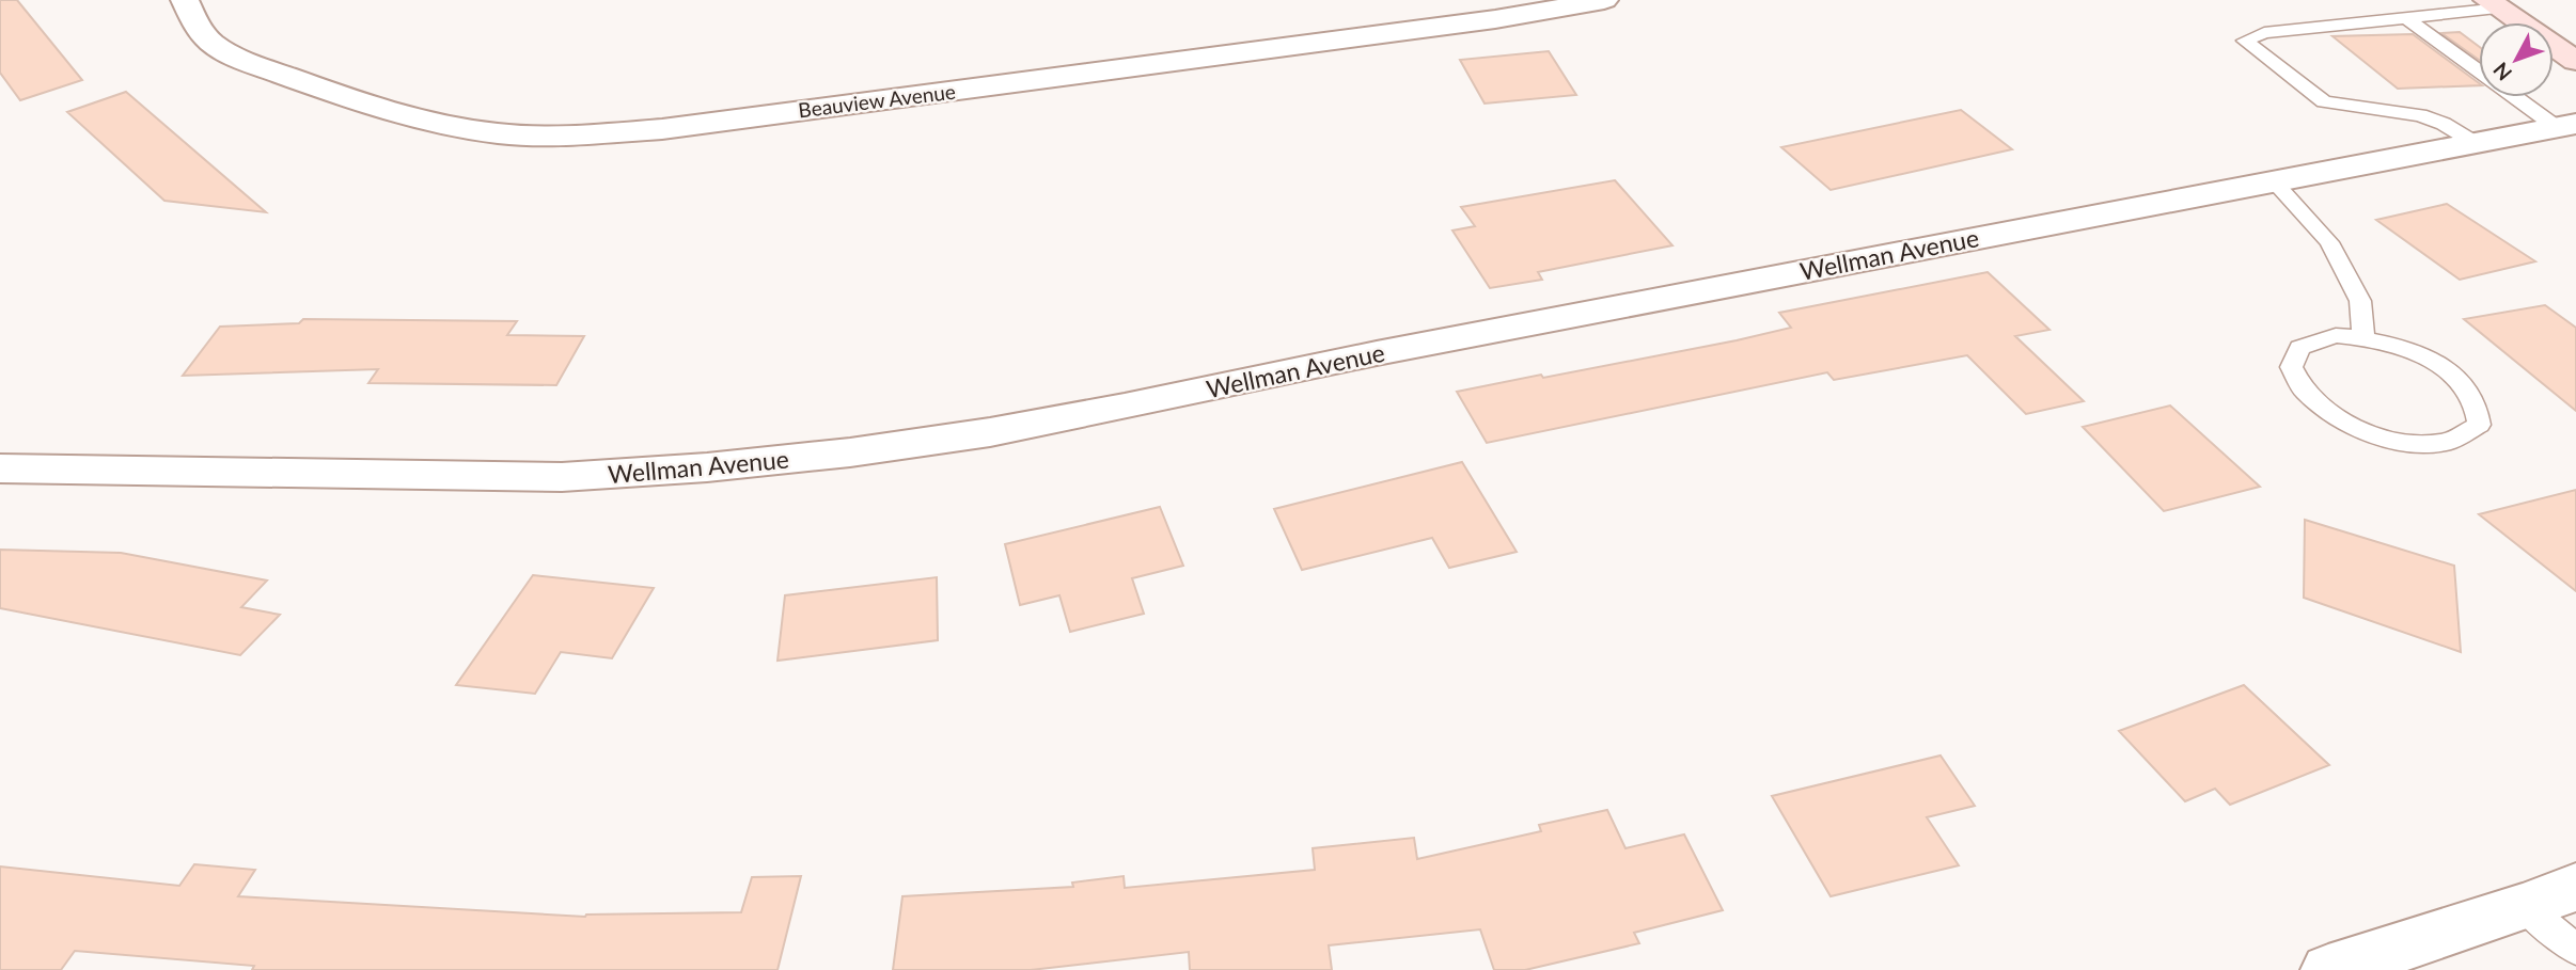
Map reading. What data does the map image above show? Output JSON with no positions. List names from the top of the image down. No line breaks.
{"streets":{"street":["Beauview Avenue","Wellman Avenue"]},"north":"bottom left"}
